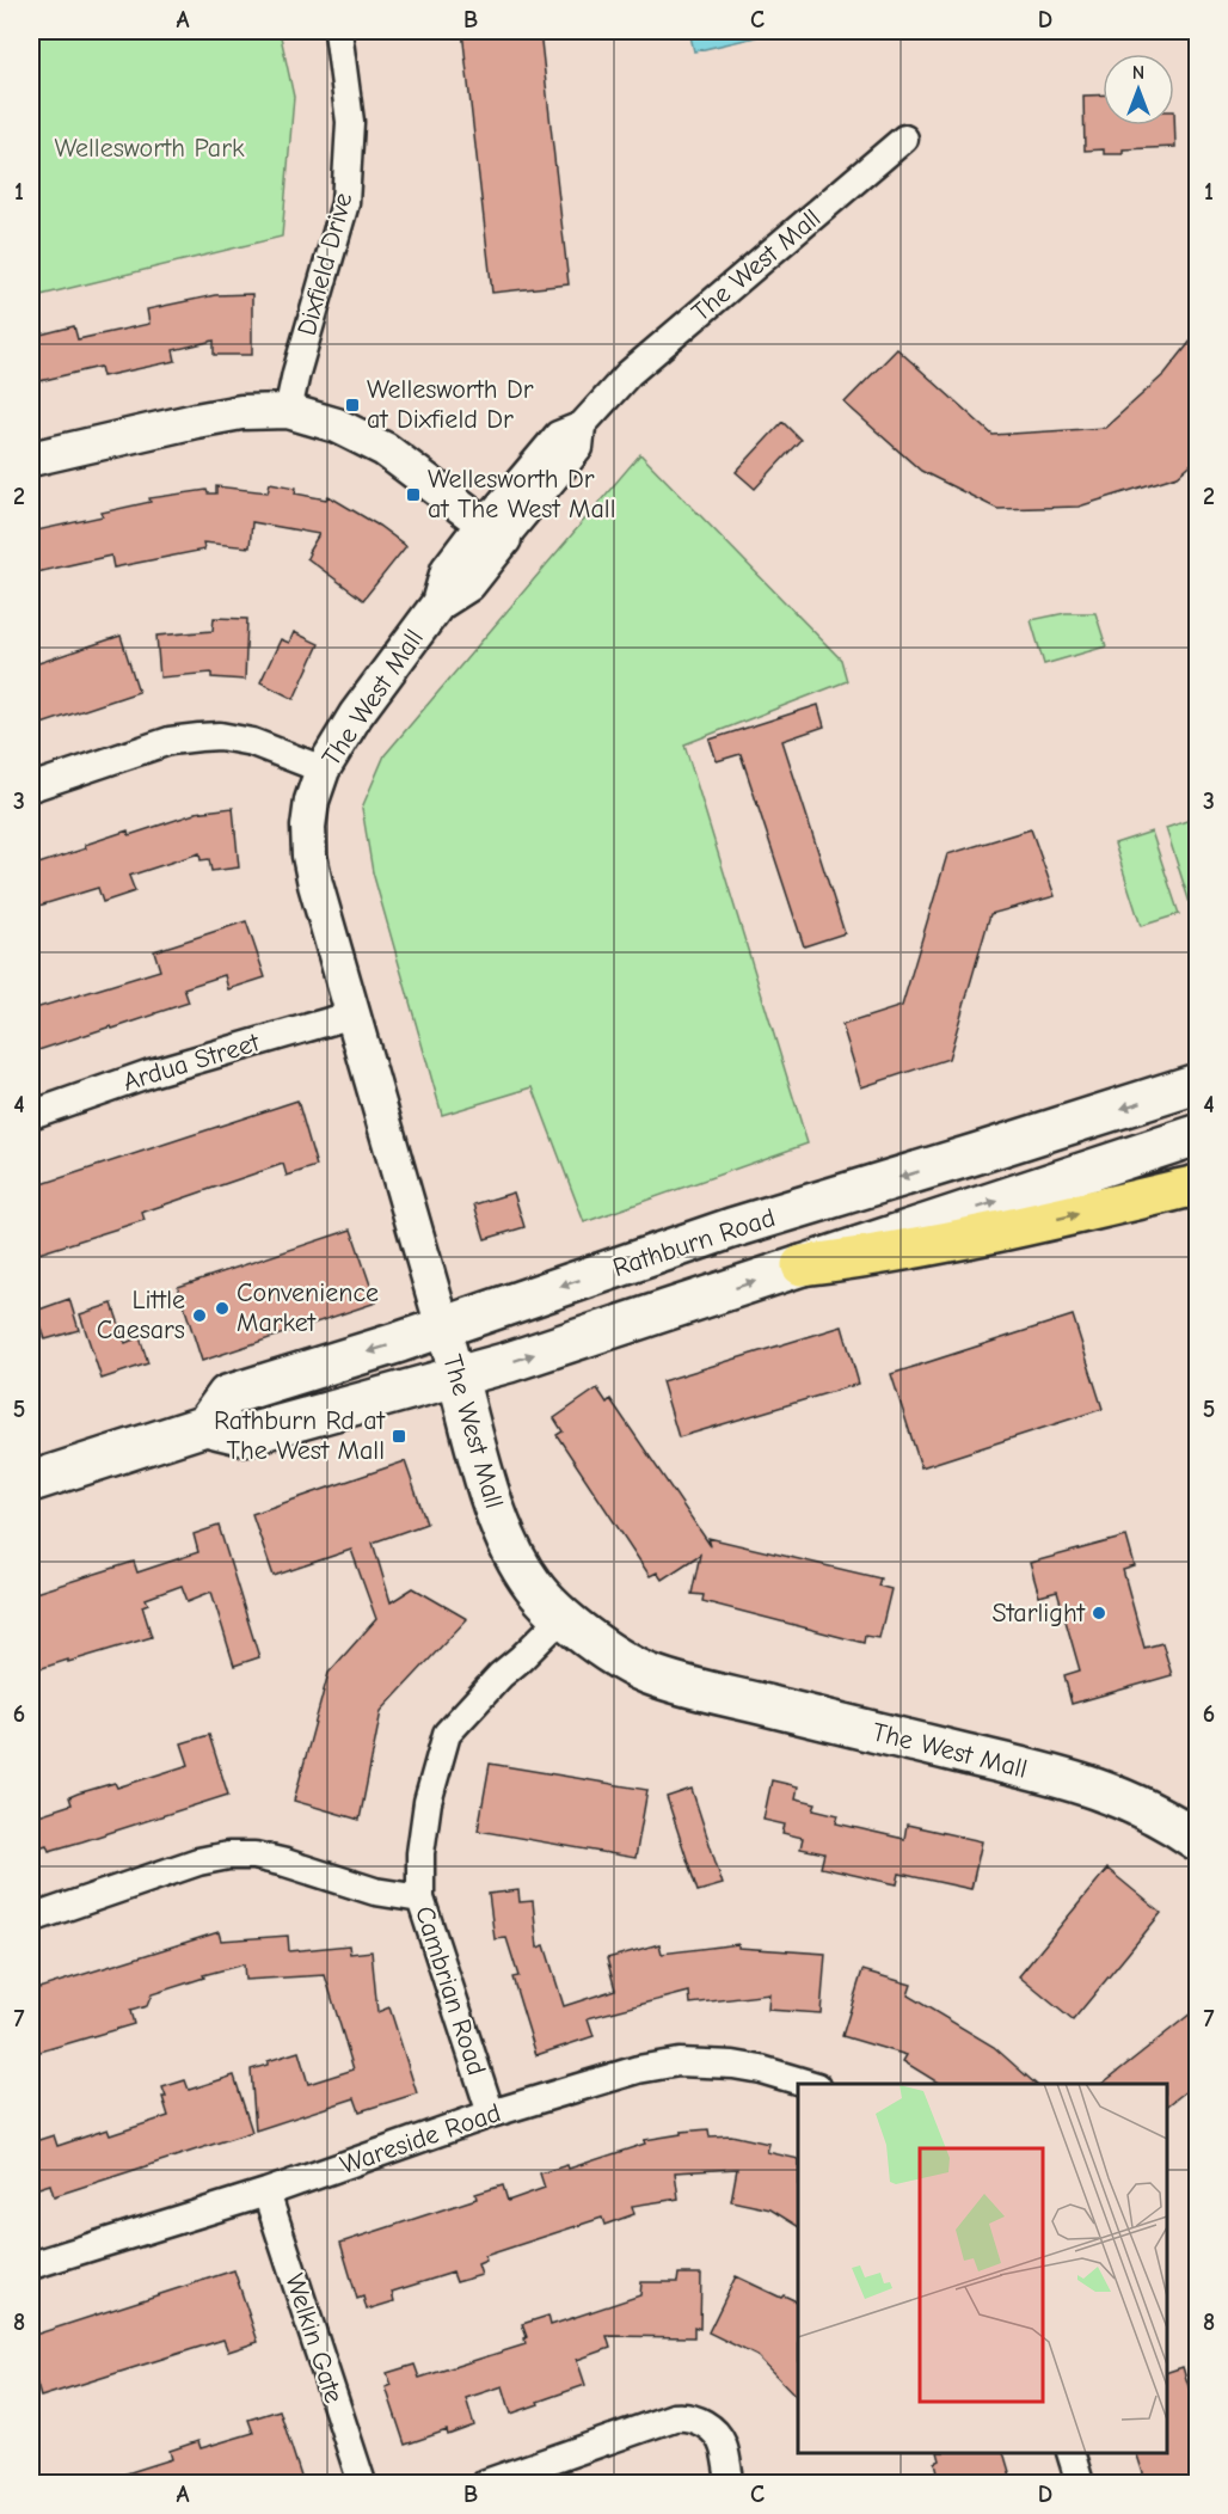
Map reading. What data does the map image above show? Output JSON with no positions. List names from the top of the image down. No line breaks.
{"streets":{"main road":["The West Mall","Rathburn Road"],"street":["Dixfield Drive","Ardua Street","Cambrian Road","Wareside Road","Welkin Gate"]},"crossings":[["The West Mall","Ardua Street"],["The West Mall","Rathburn Road"],["The West Mall","Cambrian Road"],["Cambrian Road","Wareside Road"],["Wareside Road","Welkin Gate"]],"parks":["Wellesworth Park"],"places":{"transit":["Wellesworth Dr at Dixfield Dr","Wellesworth Dr at The West Mall","Rathburn Rd at The West Mall"],"other":["Convenience Market","Little Caesars","Starlight"]},"north":"top","grid":{"columns":["A","B","C","D"],"rows":["1","2","3","4","5","6","7","8"]}}
